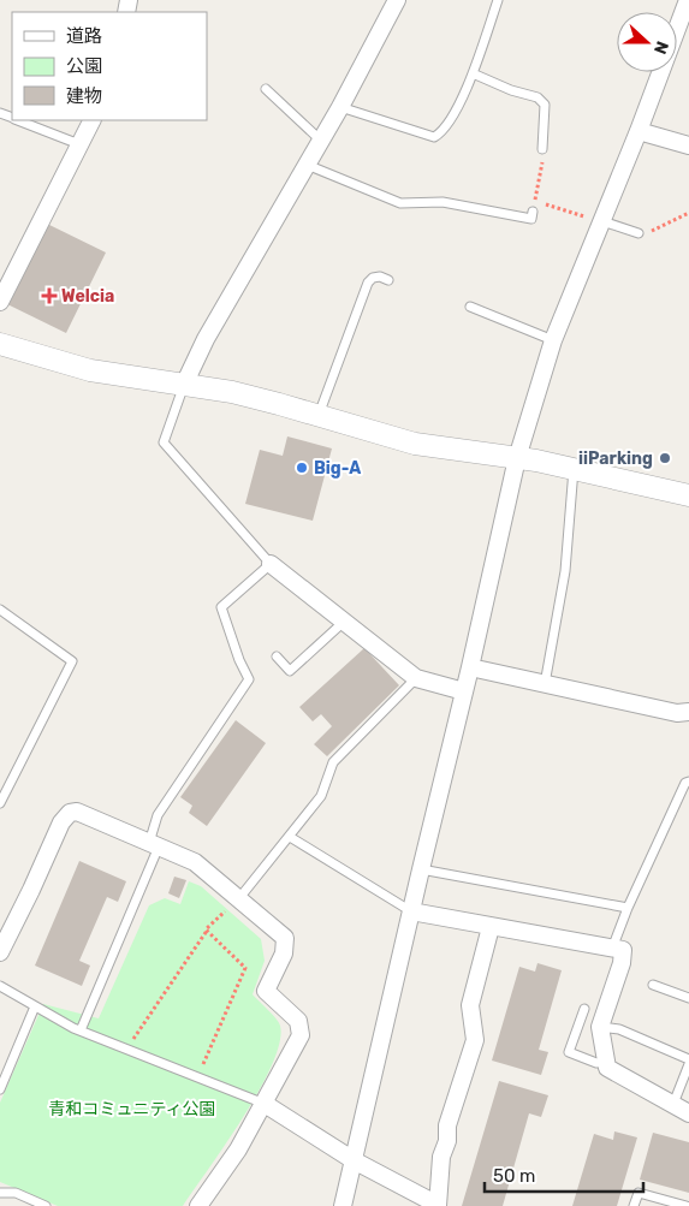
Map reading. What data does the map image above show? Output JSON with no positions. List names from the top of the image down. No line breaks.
{"parks":["青和コミュニティ公園"],"places":{"health":["Welcia"],"other":["iiParking","Big-A"]},"legend":["道路","公園","建物"],"scale_bar":"50 m","north":"right"}
